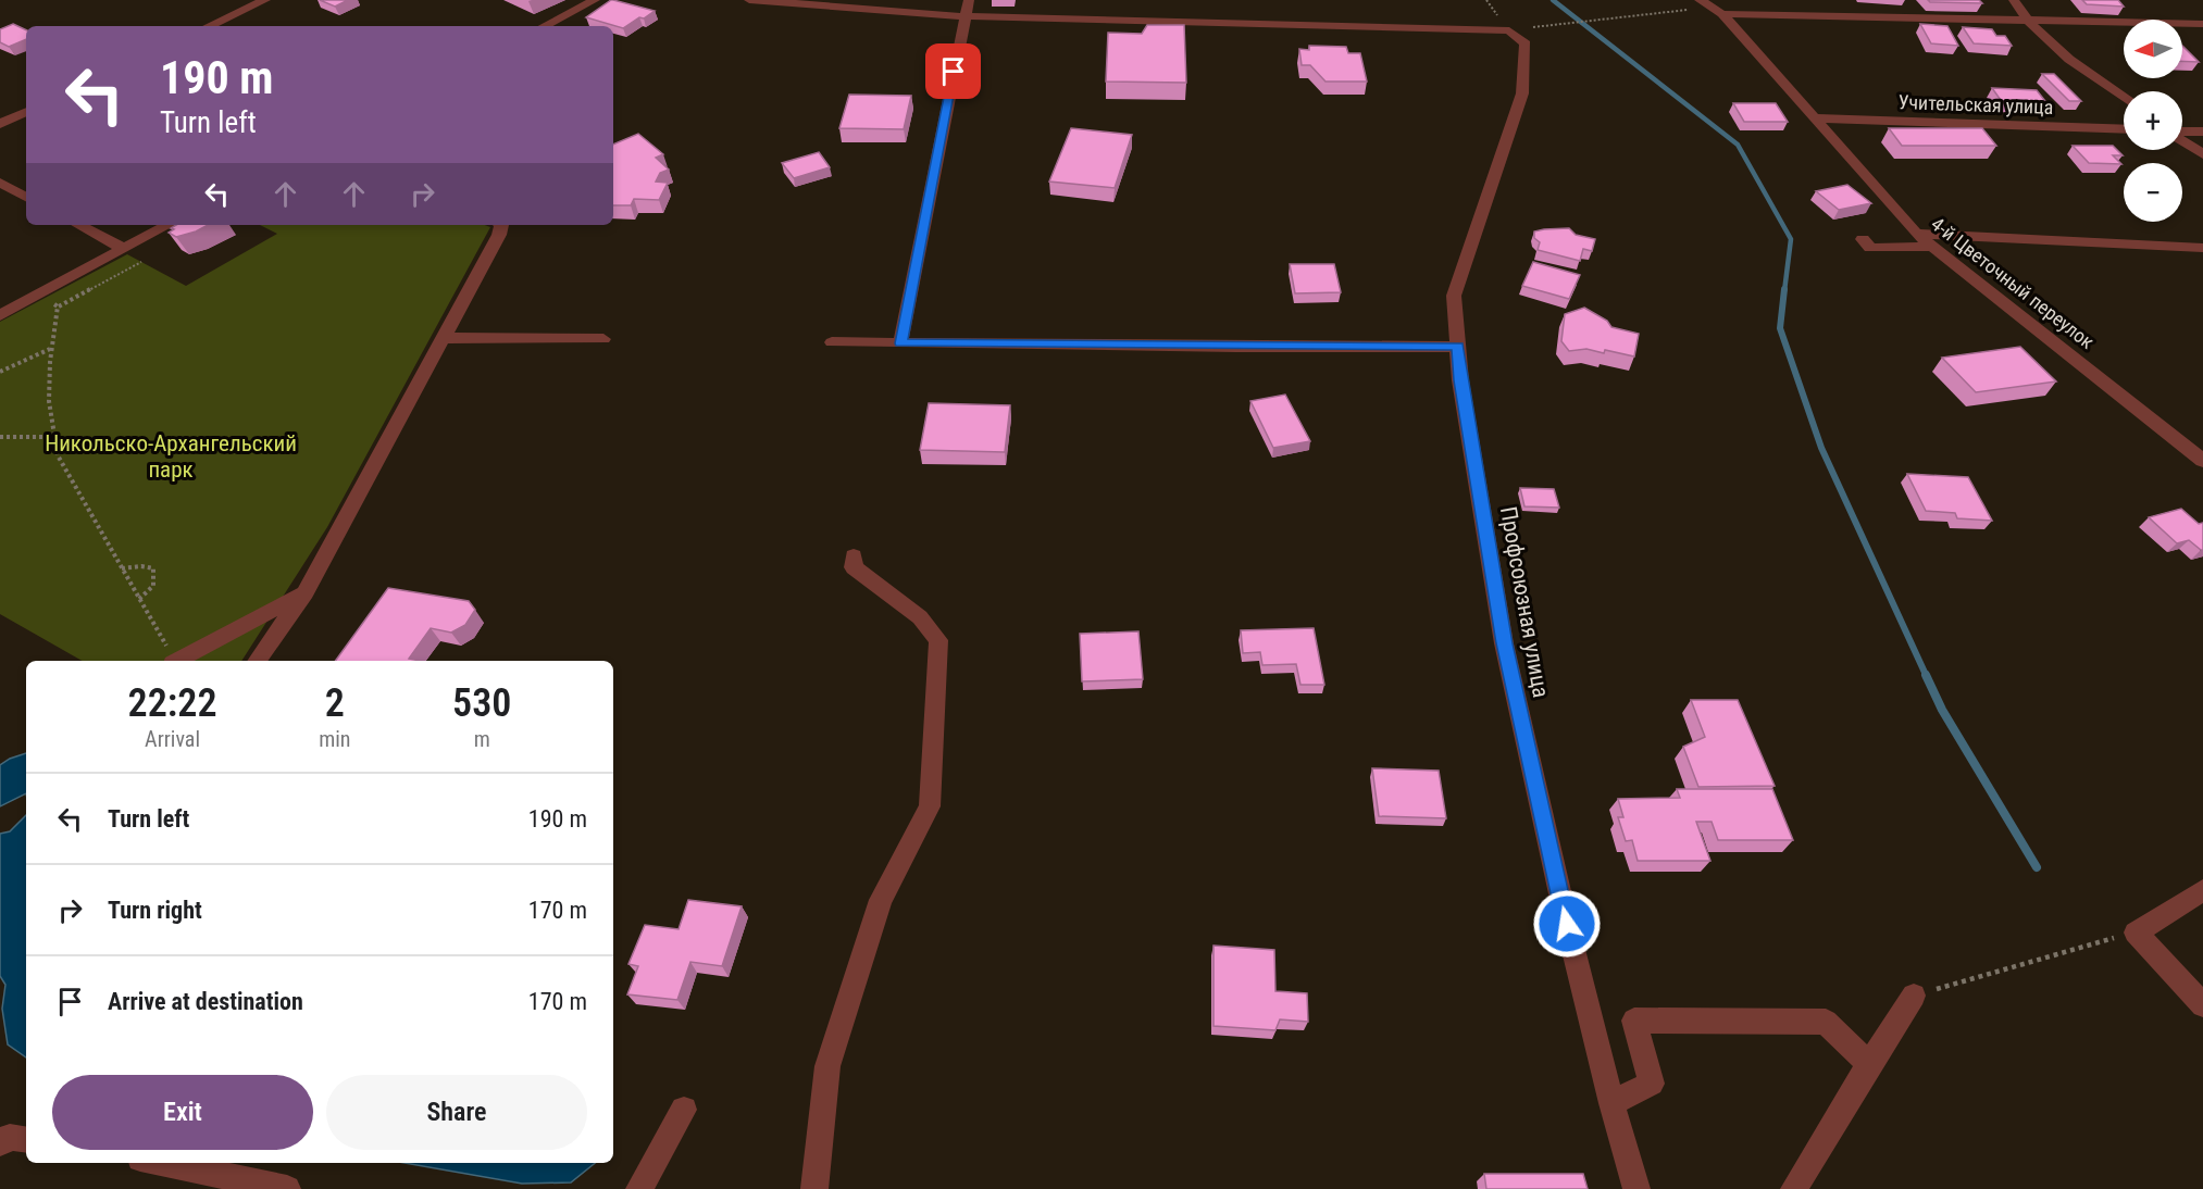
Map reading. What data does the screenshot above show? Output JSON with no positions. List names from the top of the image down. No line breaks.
{"streets":{"street":["Учительская улица","4-й Цветочный переулок","Профсоюзная улица"]},"crossings":[["Учительская улица","4-й Цветочный переулок"]],"parks":["Никольско-Архангельский парк"],"north":"left","page":{"map_buttons":["+","−"],"turn":["190 m","Turn left"],"eta":["22:22","Arrival","2","min","530","m"],"list":[{"name":"Turn left","value":"190 m"},{"name":"Turn right","value":"170 m"},{"name":"Arrive at destination","value":"170 m"}],"buttons":["Exit","Share"]}}
